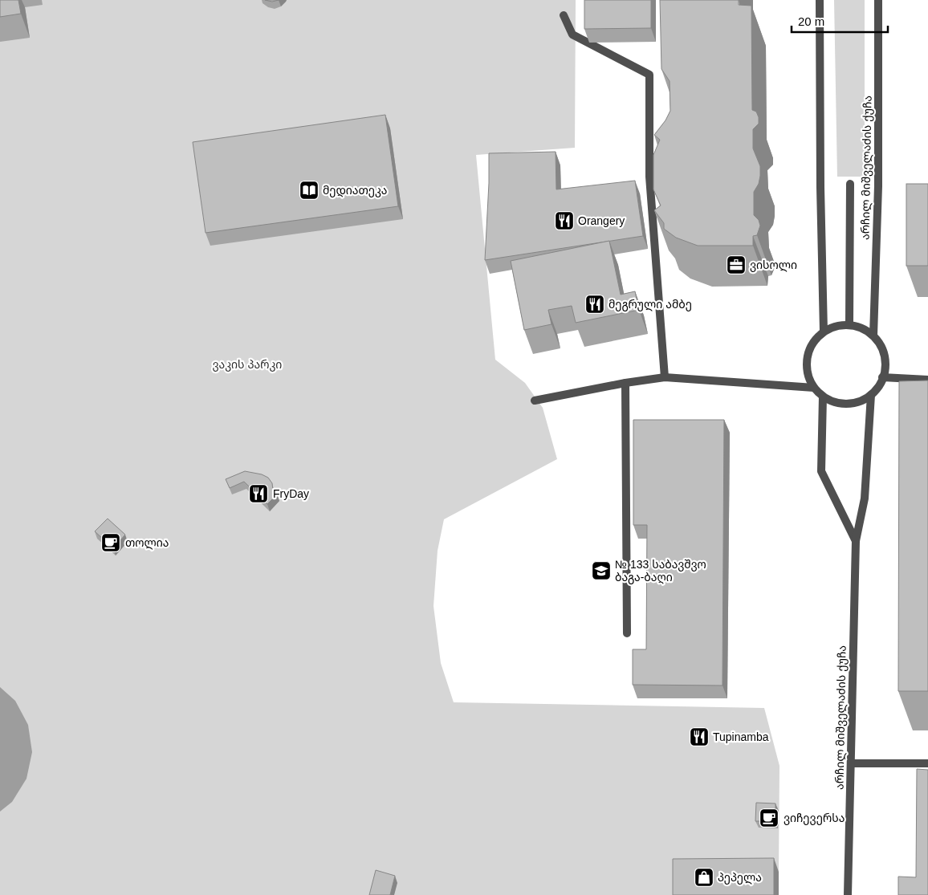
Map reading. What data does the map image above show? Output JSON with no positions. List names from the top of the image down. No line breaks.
{"streets":{"street":["არჩილ მიშველაძის ქუჩა"]},"parks":["ვაკის პარკი"],"places":{"library":["მედიათეკა"],"restaurant":["Orangery","მეგრული ამბე","FryDay","Tupinamba"],"office":["ვისოლი"],"cafe":["თოლია","ვიჩევერსა"],"school or university":["№ 133 საბავშვო ბაგა-ბაღი"],"shop":["პეპელა"]},"scale_bar":"20 m"}
